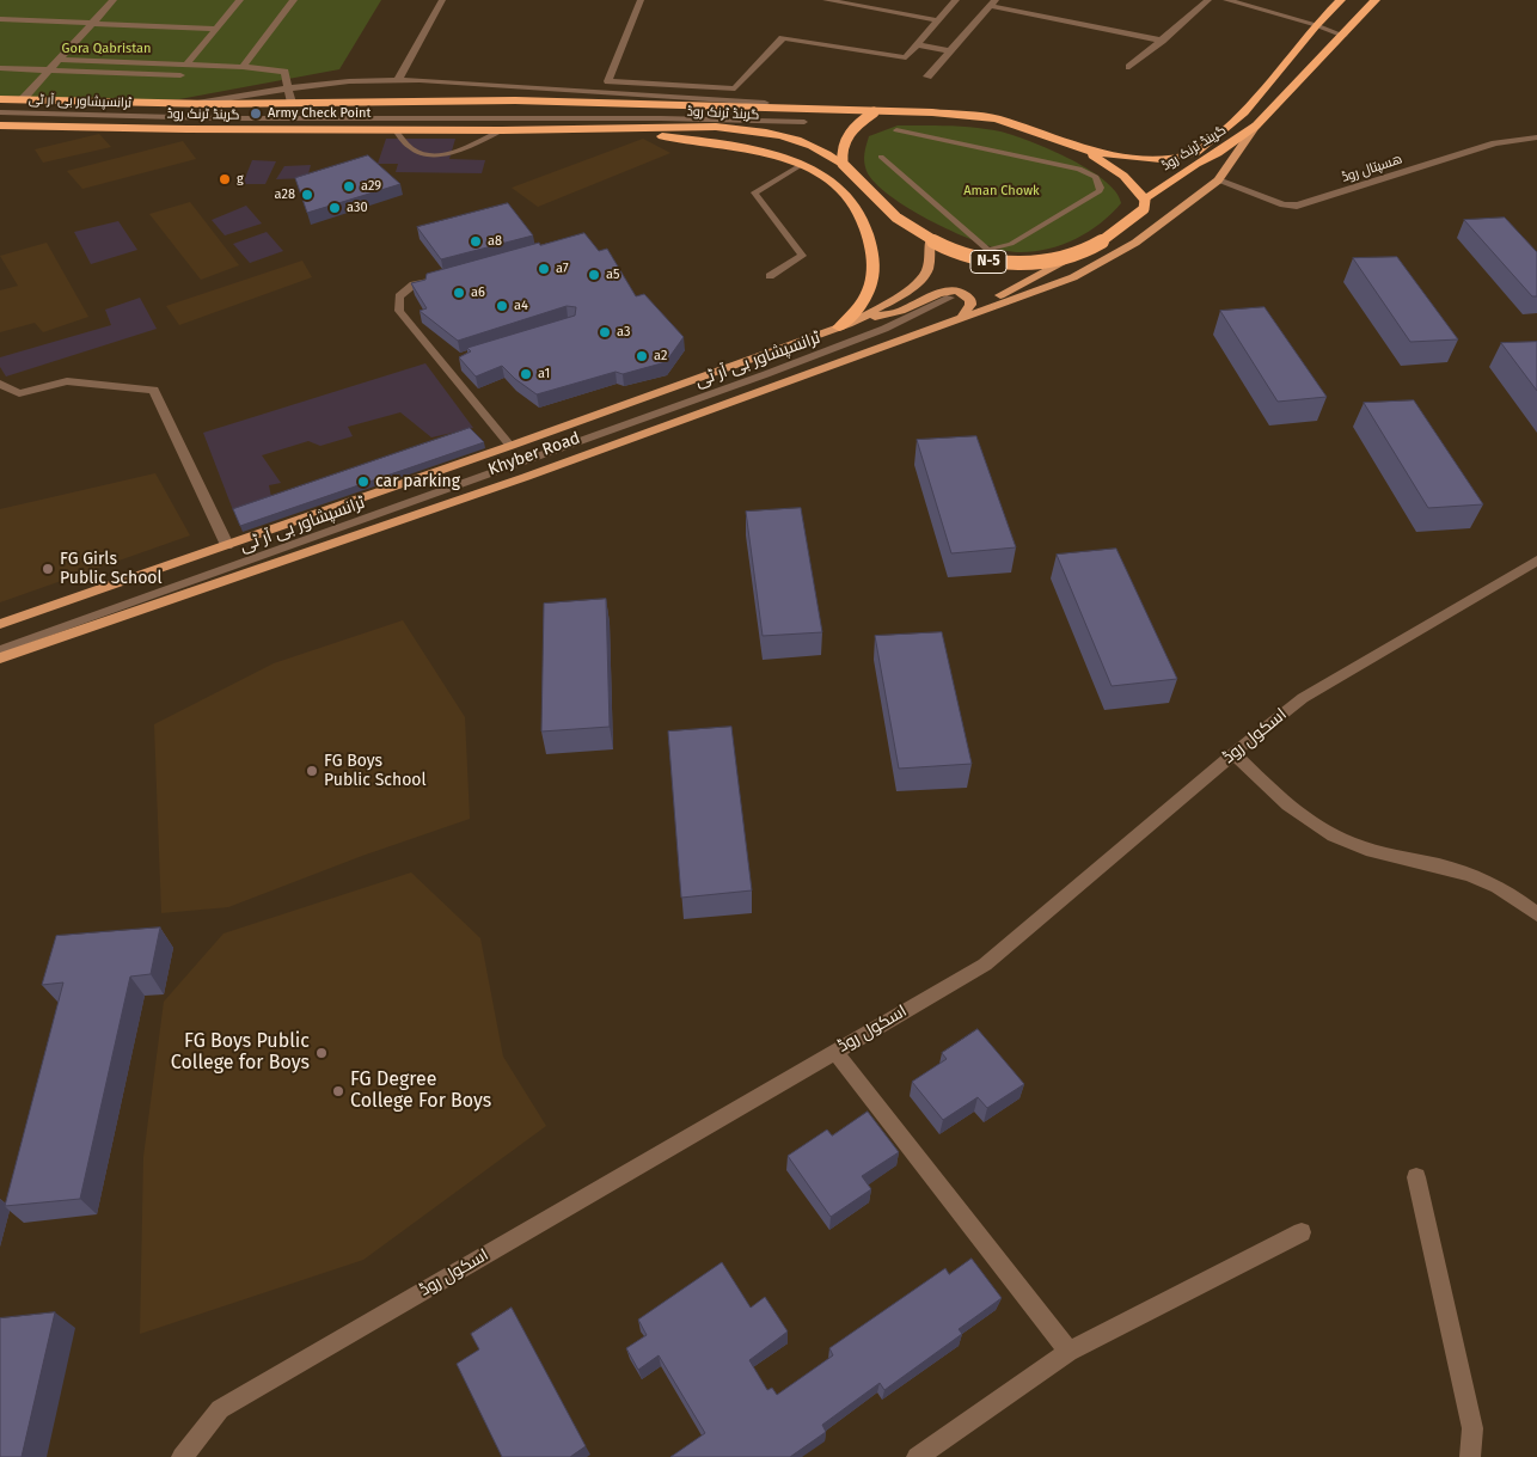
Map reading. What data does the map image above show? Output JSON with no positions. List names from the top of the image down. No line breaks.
{"streets":{"highway":["گرینڈ ٹرنک روڈ","N-5"],"main road":["Khyber Road"],"street":["ھسپتال روڈ","اسکول روڈ"],"lane":["ٹرانسپشاور بی آر ٹی"]},"parks":["Gora Qabristan","Aman Chowk"],"places":["Army Check Point","g","a29","a28","a30","a8","a7","a5","a6","a4","a3","a2","a1","car parking","FG Girls Public School","FG Boys Public School","FG Boys Public College for Boys","FG Degree College For Boys"]}
